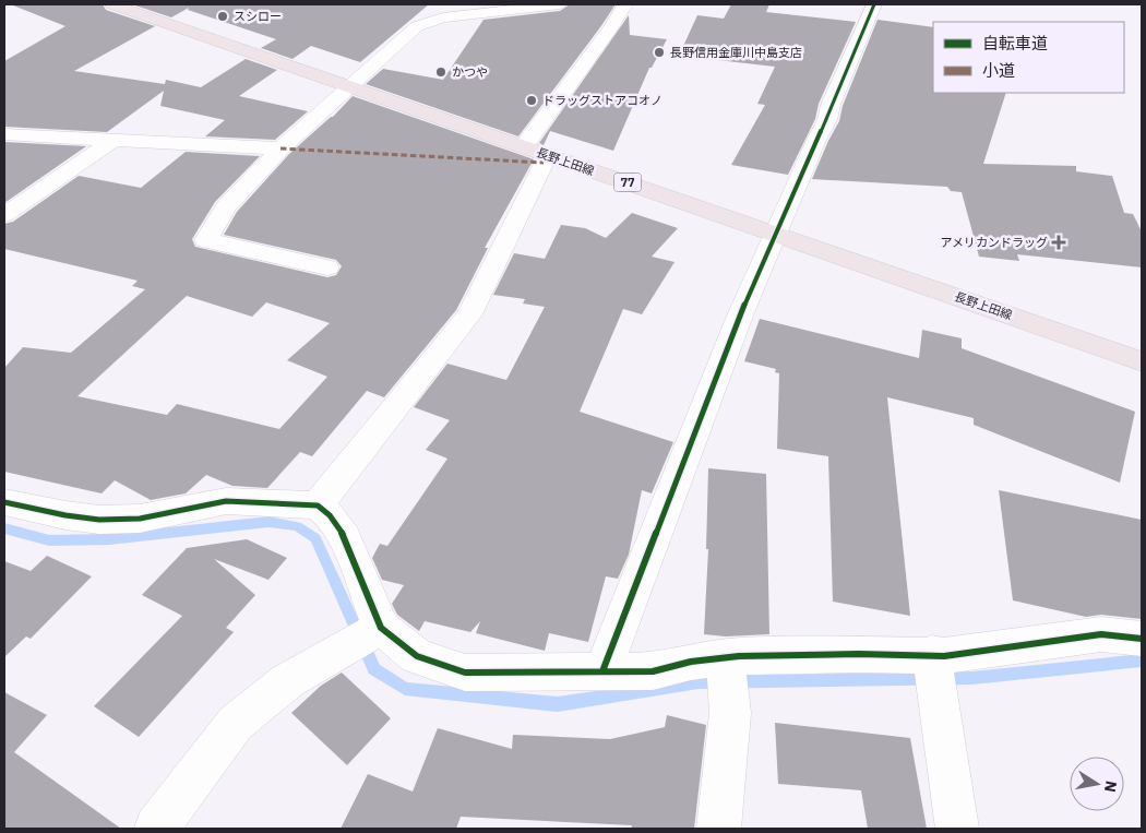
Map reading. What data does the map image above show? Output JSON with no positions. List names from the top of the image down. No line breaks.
{"streets":{"main road":["長野上田線","77"]},"places":{"other":["スシロー","長野信用金庫川中島支店","かつや","ドラッグストアコオノ"],"health":["アメリカンドラッグ"]},"legend":["自転車道","小道"],"north":"right"}
